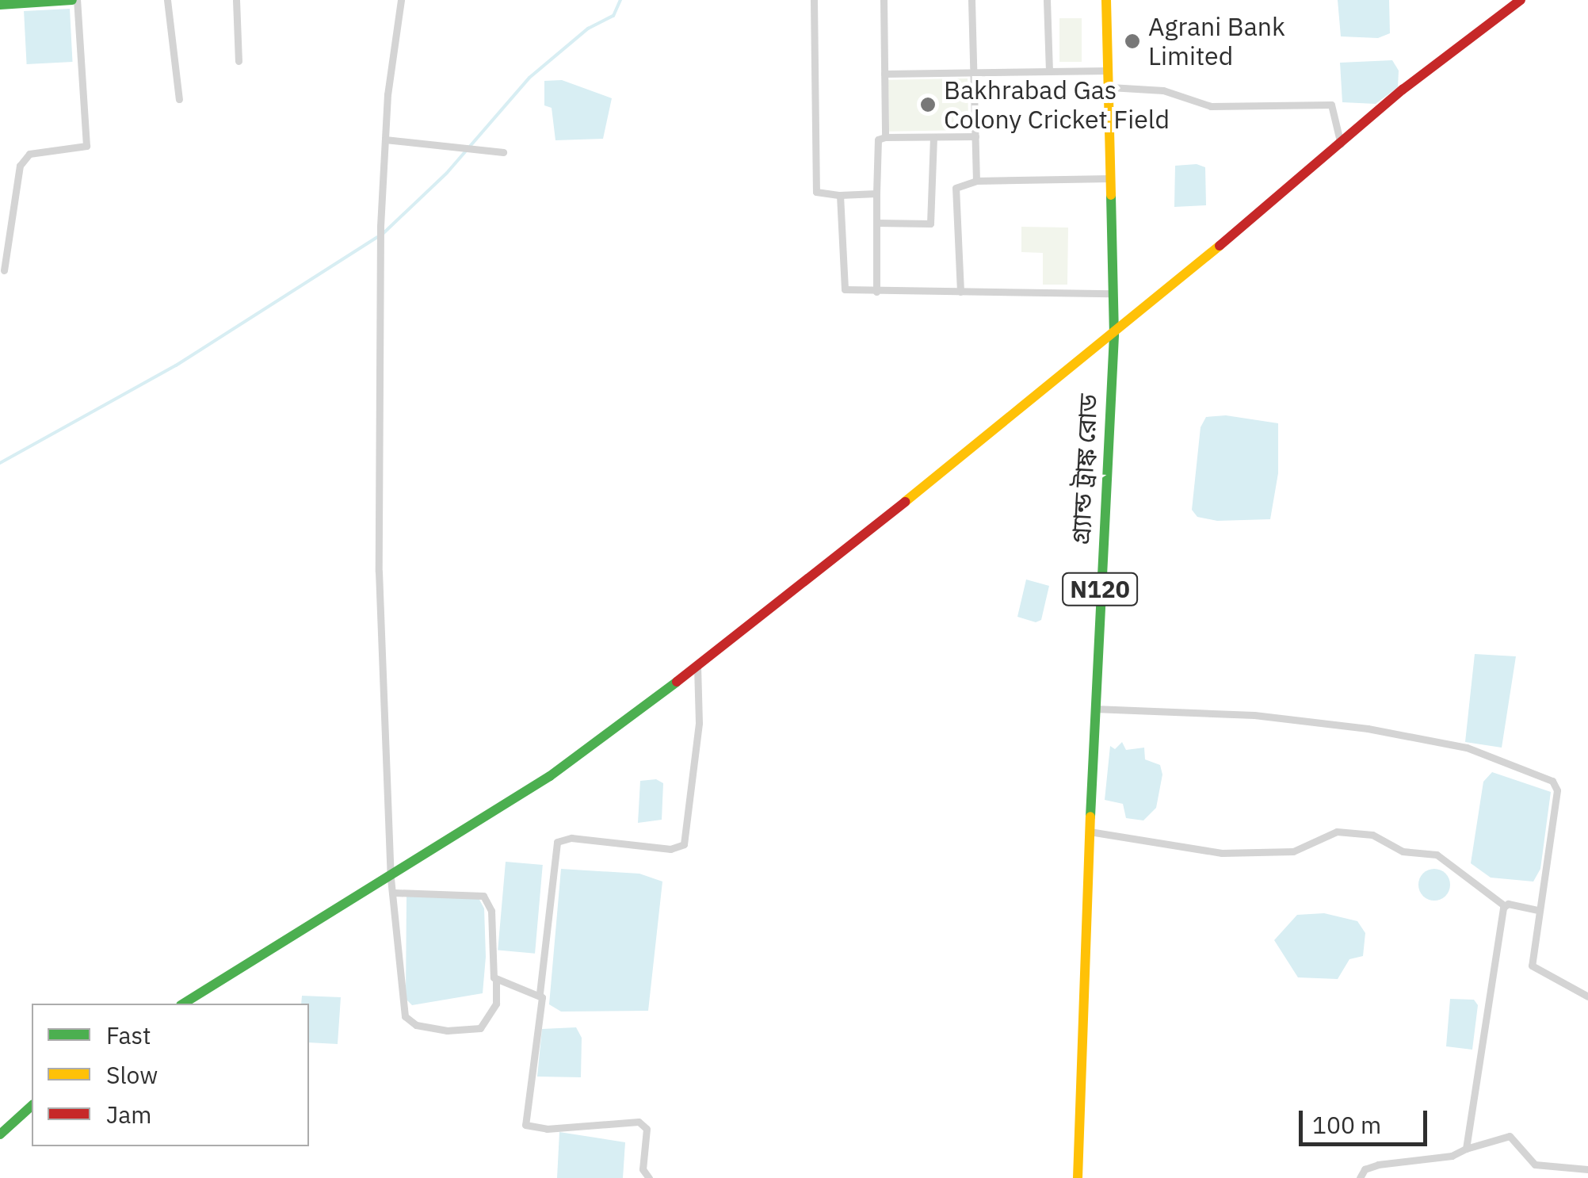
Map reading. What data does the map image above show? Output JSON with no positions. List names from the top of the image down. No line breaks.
{"streets":{"main road":["গ্র্যান্ড ট্রাঙ্ক রোড","N120"]},"places":["Agrani Bank Limited","Bakhrabad Gas Colony Cricket Field"],"legend":["Fast","Slow","Jam"],"scale_bar":"100 m"}
